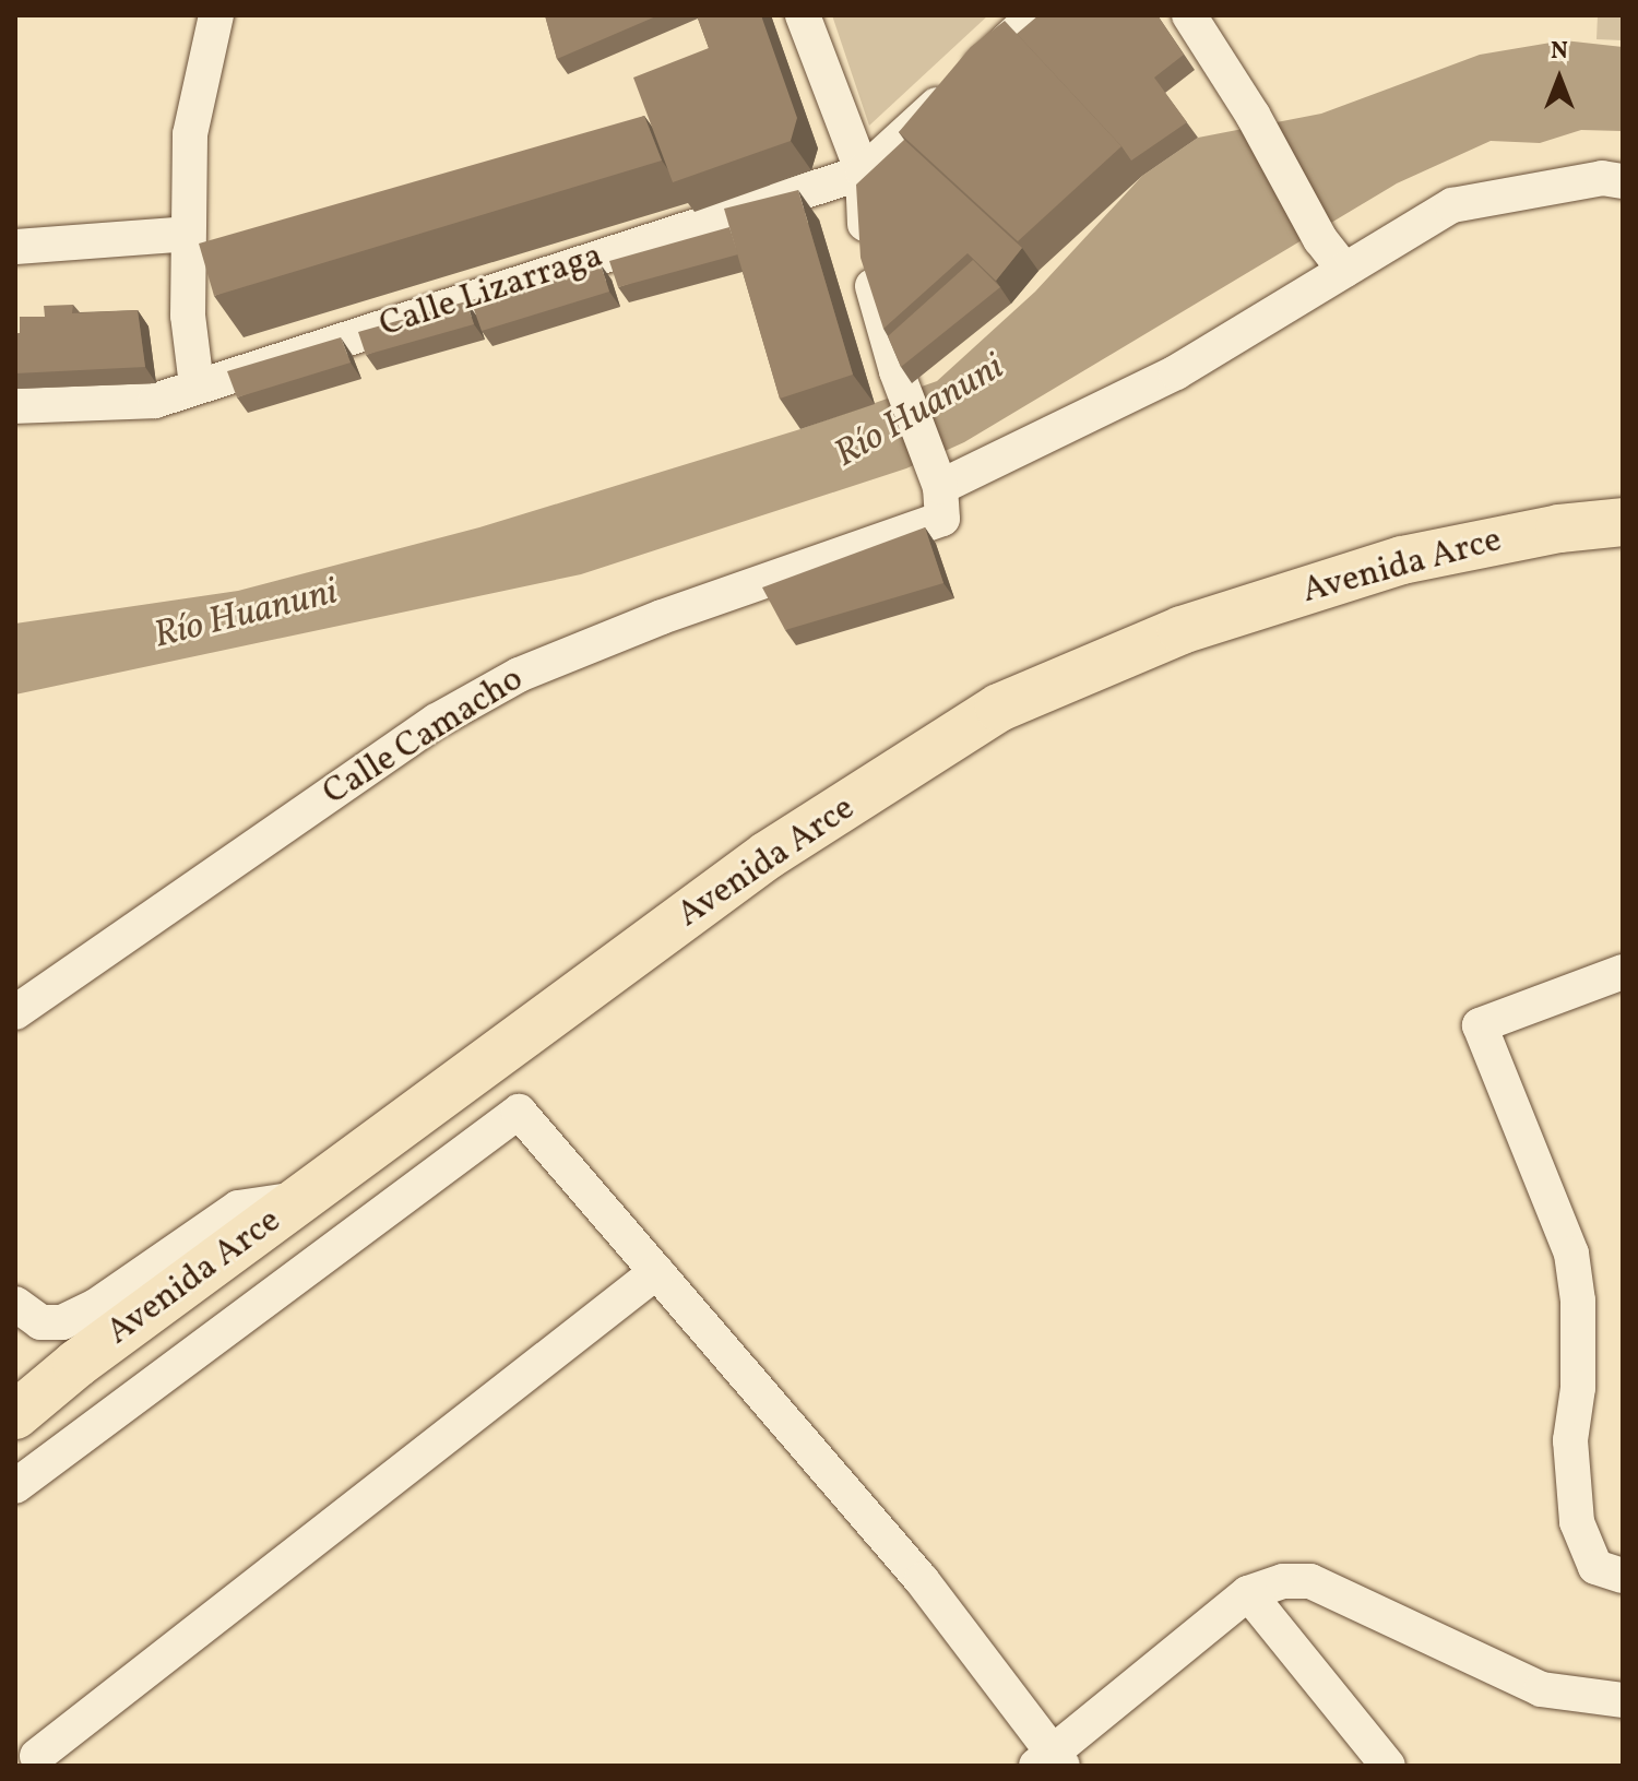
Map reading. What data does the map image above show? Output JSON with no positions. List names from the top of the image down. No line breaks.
{"streets":{"main road":["Avenida Arce"],"street":["Calle Lizarraga","Calle Camacho"]},"water":["Río Huanuni"],"north":"top"}
